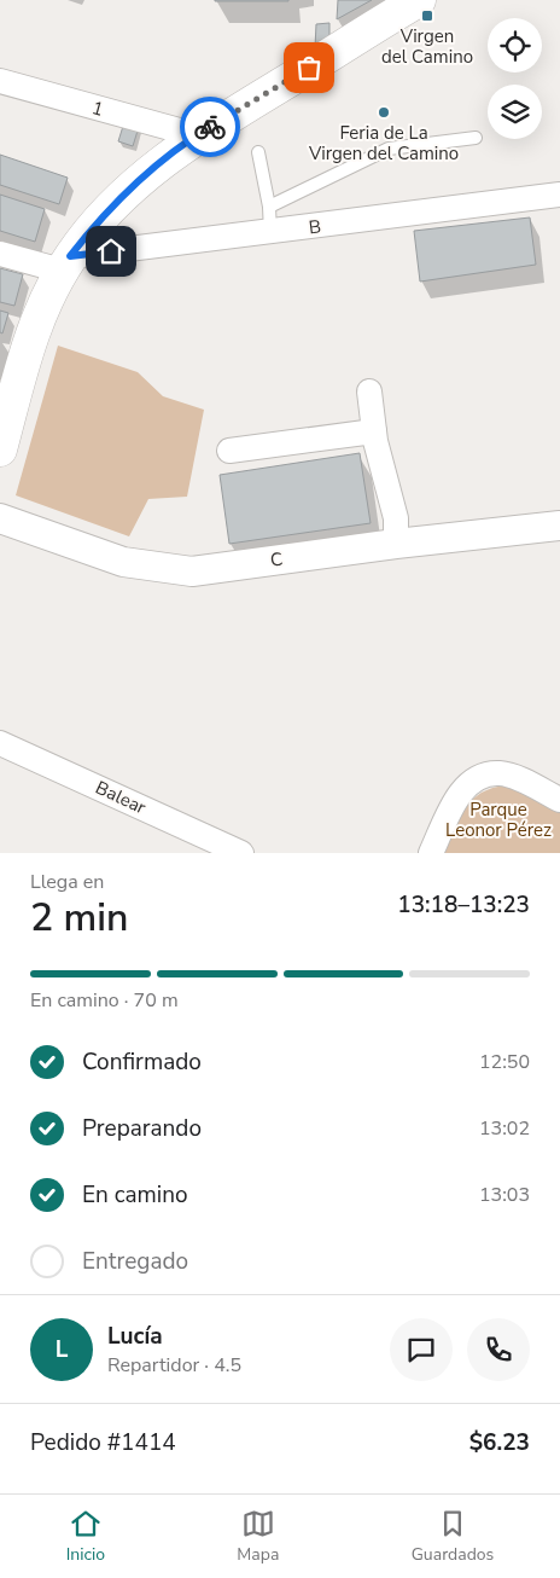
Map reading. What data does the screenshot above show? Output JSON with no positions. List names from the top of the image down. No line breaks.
{"streets":{"street":["1","B","C","Balear"]},"parks":["Parque Leonor Pérez"],"places":{"transit":["Virgen del Camino"],"other":["Feria de La Virgen del Camino"]},"page":{"heading":["2 min","Llega en","13:18–13:23"],"panel":["Lucía","Repartidor · 4.5","Pedido #1414","$6.23"],"bar":"En camino · 70 m","list":[["Confirmado","12:50"],["Preparando","13:02"],["En camino","13:03"],"Entregado"],"round":"L","tabs":["Inicio","Mapa","Guardados"]}}
